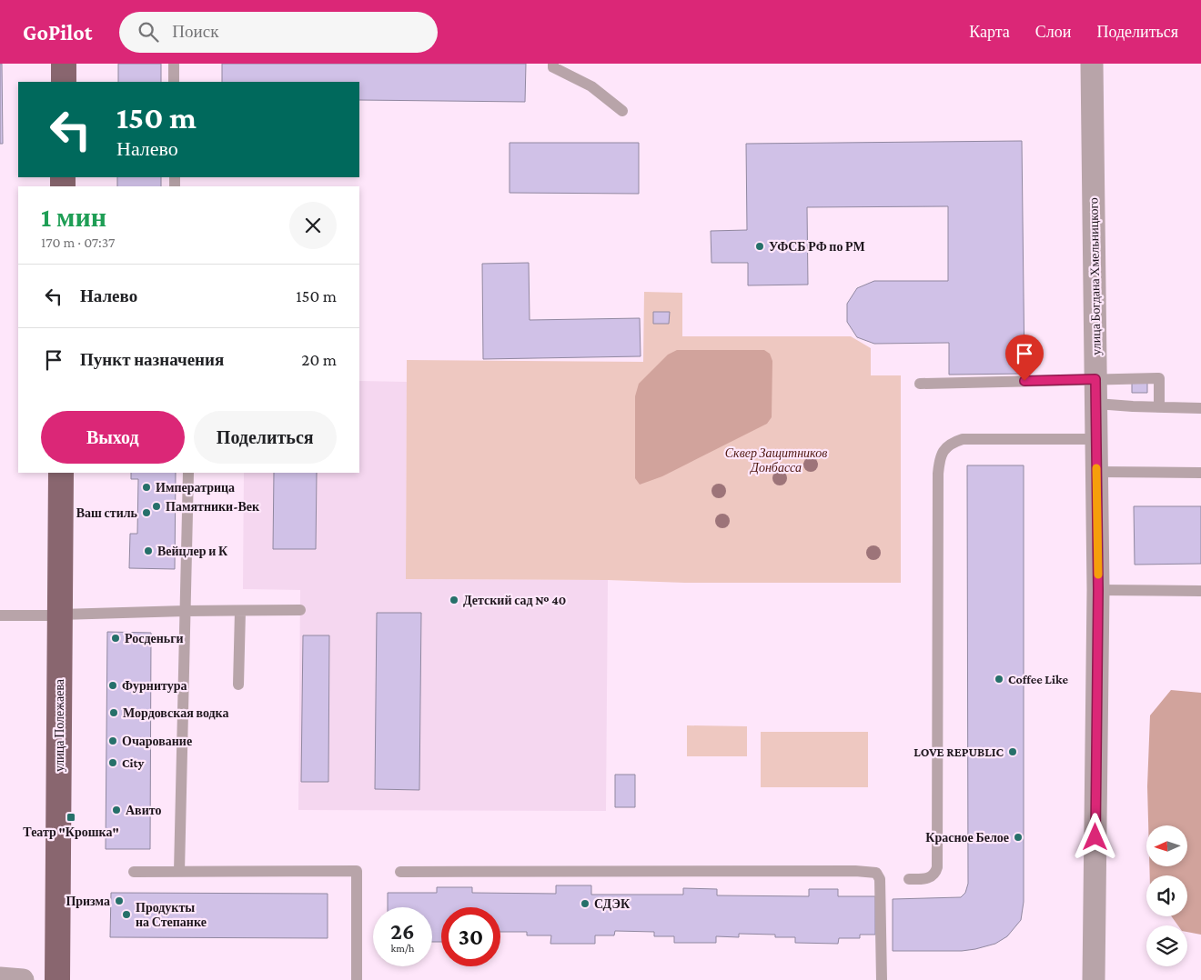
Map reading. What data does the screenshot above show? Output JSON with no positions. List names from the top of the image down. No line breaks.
{"streets":{"main road":["улица Полежаева"],"street":["улица Богдана Хмельницкого"]},"parks":["Сквер Защитников Донбасса"],"places":{"other":["УФСБ РФ по РМ","Императрица","Памятники-Век","Ваш стиль","Вейцлер и К","Детский сад № 40","Росденьги","Coffee Like","Фурнитура","Мордовская водка","Очарование","LOVE REPUBLIC","City","Авито","Красное Белое","Призма","СДЭК","Продукты на Степанке"],"transit":["Театр \"Крошка\""]},"north":"left","page":{"header":"GoPilot","search":"Поиск","nav":["Карта","Слои","Поделиться"],"turn":["150 m","Налево"],"heading":["1 мин","170 m · 07:37"],"list":[{"name":"Налево","value":"150 m"},{"name":"Пункт назначения","value":"20 m"}],"buttons":["Выход","Поделиться"],"speed":"26 km/h","limit":"30"}}
